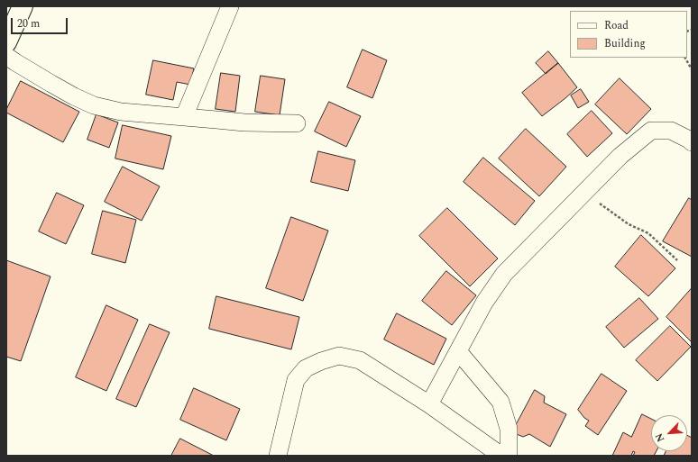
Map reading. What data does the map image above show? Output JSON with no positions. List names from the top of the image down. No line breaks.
{"legend":["Road","Building"],"scale_bar":"20 m","north":"bottom left"}
